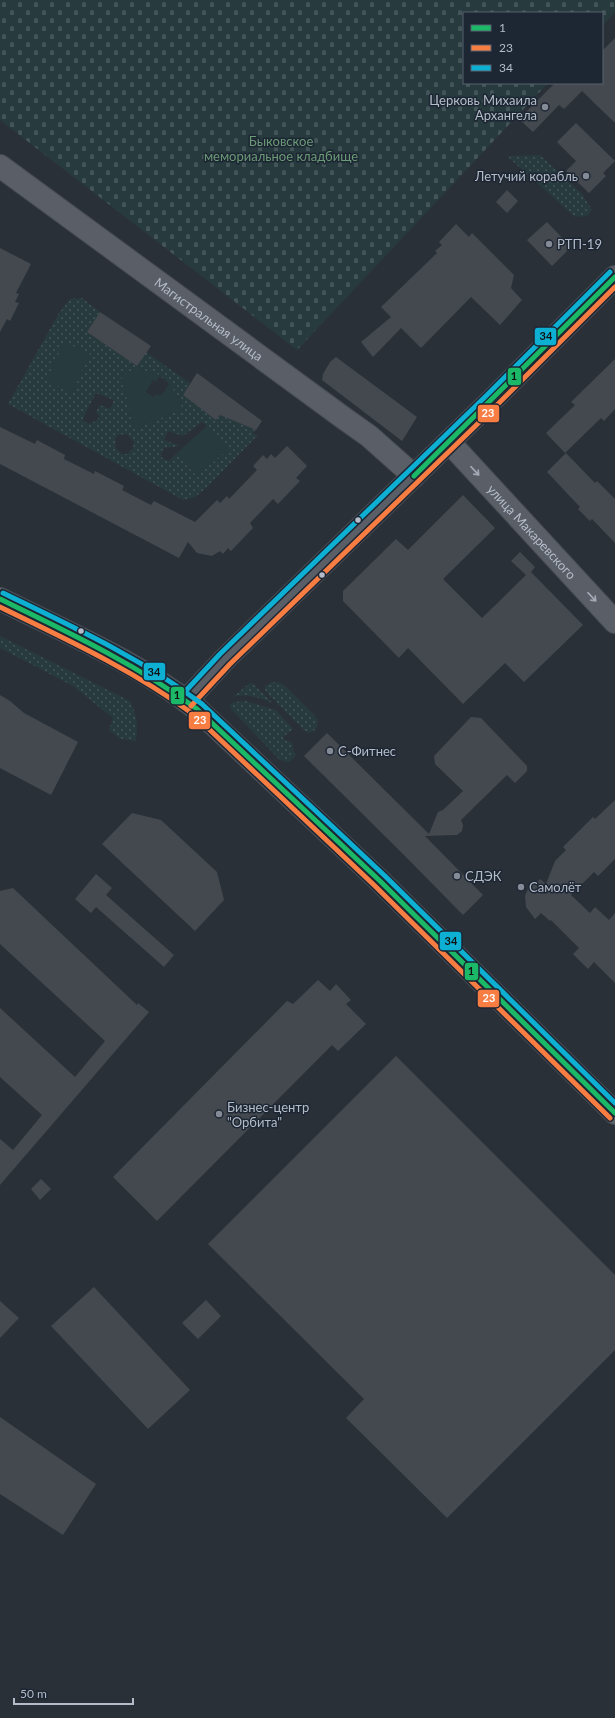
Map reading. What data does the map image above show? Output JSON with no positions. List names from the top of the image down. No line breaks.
{"streets":{"street":["Магистральная улица","улица Макаревского"]},"one_way":["улица Макаревского"],"parks":["Быковское мемориальное кладбище"],"places":["Церковь Михаила Архангела","Летучий корабль","РТП-19","С-Фитнес","СДЭК","Самолёт","Бизнес-центр \"Орбита\""],"lines":["transit line 34","transit line 1","transit line 23"],"legend":["1","23","34"],"scale_bar":"50 m"}
